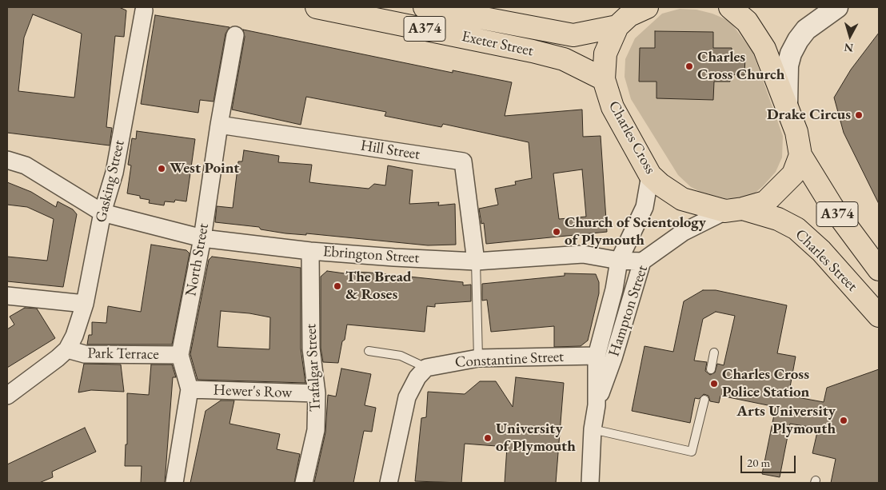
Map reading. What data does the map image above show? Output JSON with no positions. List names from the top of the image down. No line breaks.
{"streets":{"main road":["A374","Exeter Street","Charles Cross","Charles Street"],"street":["Hill Street","Gasking Street","Ebrington Street","North Street","Hampton Street","Park Terrace","Constantine Street","Trafalgar Street","Hewer's Row"]},"crossings":[["A374","Charles Street"],["Exeter Street","Charles Cross"],["Charles Cross","Charles Street"],["Charles Cross","Hampton Street"],["Hill Street","Ebrington Street"],["Hill Street","North Street"],["Gasking Street","Ebrington Street"],["Gasking Street","Park Terrace"],["Ebrington Street","North Street"],["Ebrington Street","Hampton Street"],["Ebrington Street","Trafalgar Street"],["North Street","Park Terrace"],["North Street","Hewer's Row"],["Charles Street","Hampton Street"],["Hampton Street","Constantine Street"],["Trafalgar Street","Hewer's Row"]],"places":["Charles Cross Church","Drake Circus","West Point","Church of Scientology of Plymouth","The Bread & Roses","Charles Cross Police Station","Arts University Plymouth","University of Plymouth"],"scale_bar":"20 m","north":"bottom"}
